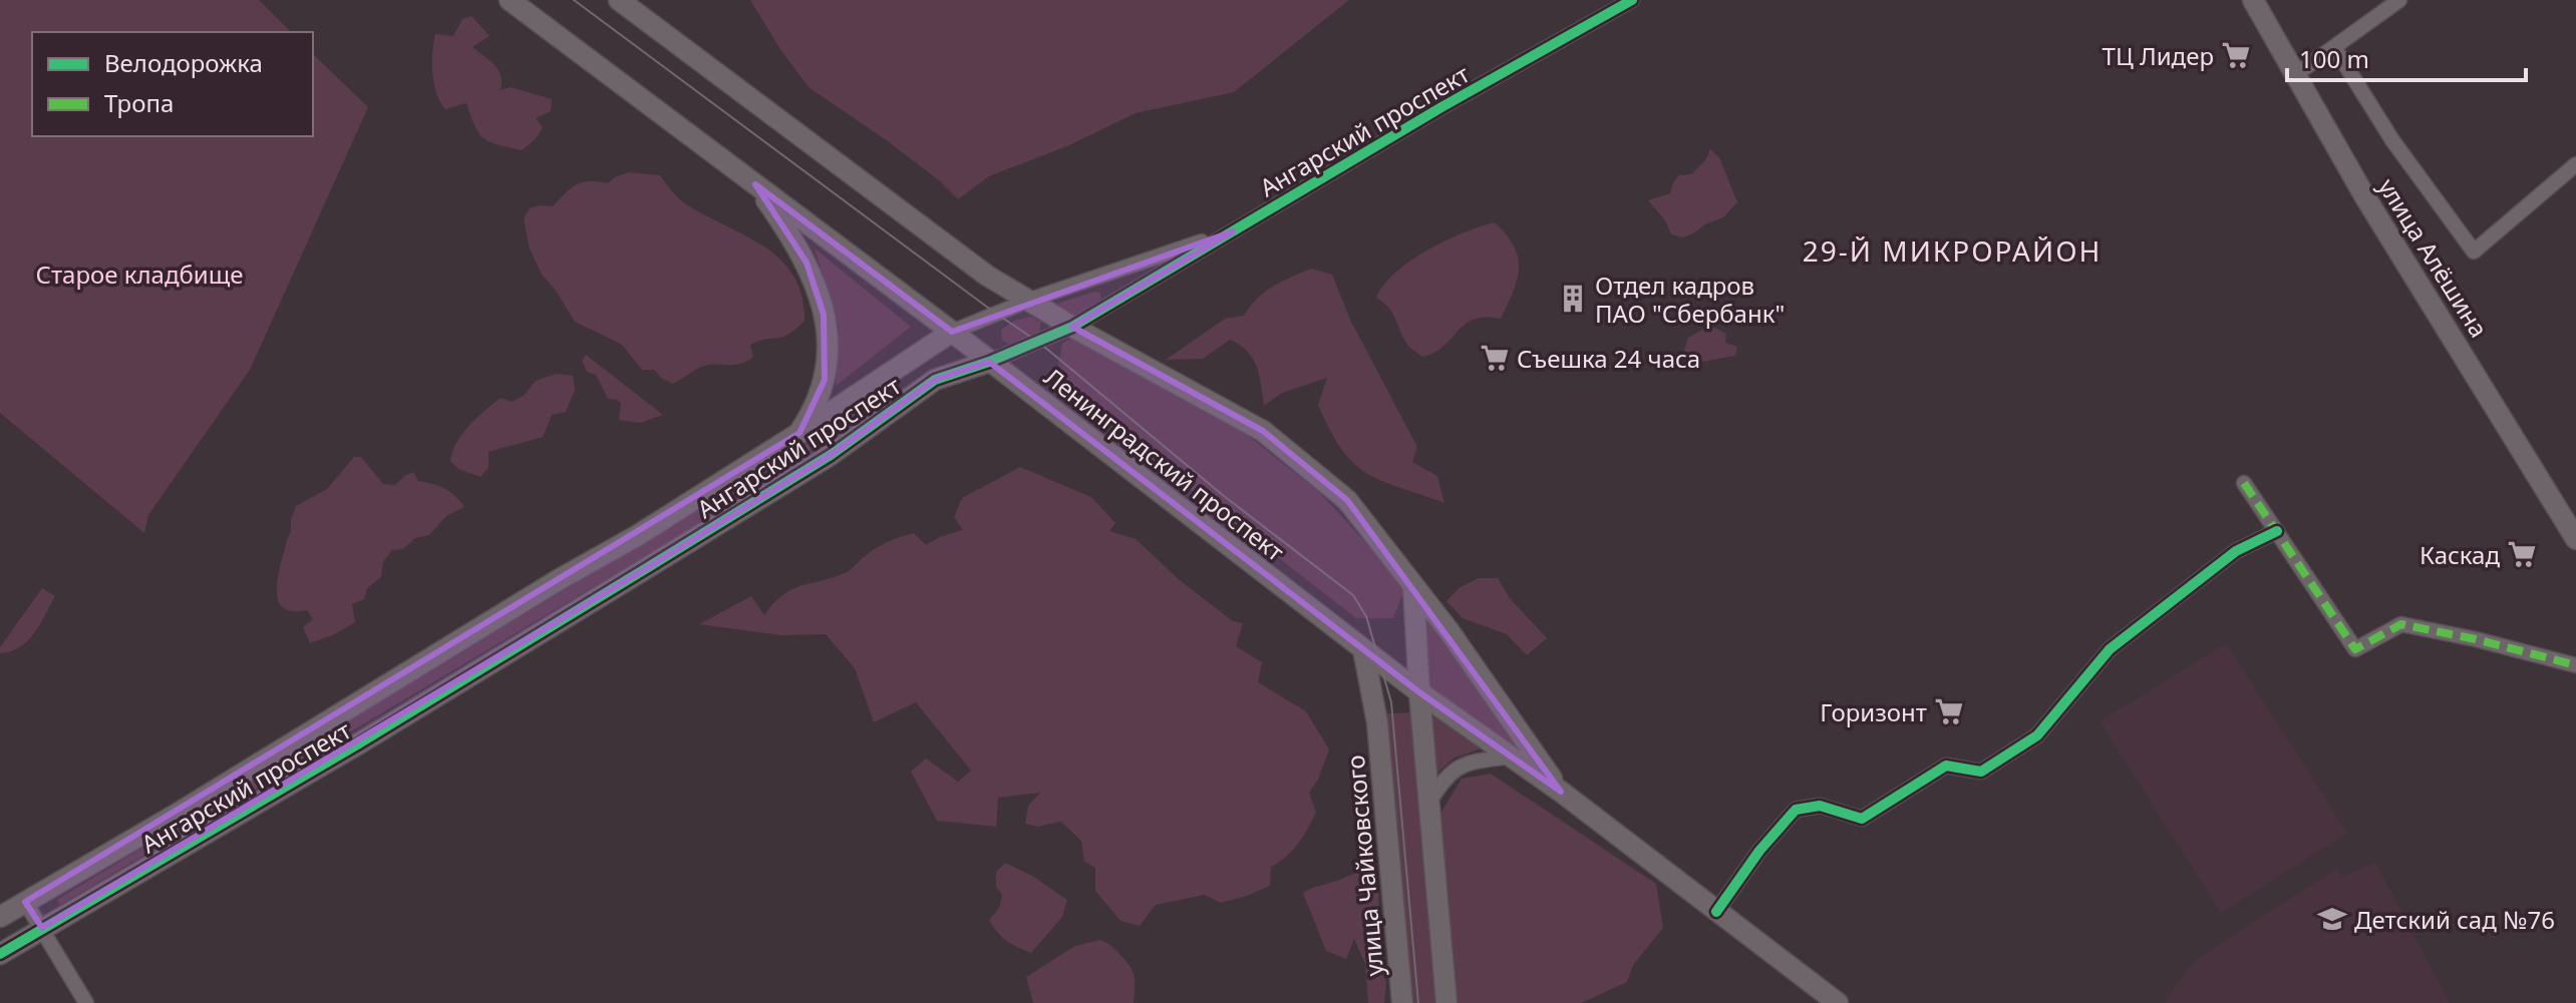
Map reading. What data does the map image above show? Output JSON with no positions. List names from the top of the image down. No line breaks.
{"streets":{"main road":["Ангарский проспект","улица Алёшина","Ленинградский проспект","улица Чайковского"]},"crossings":[["Ангарский проспект","Ленинградский проспект"],["Ленинградский проспект","улица Чайковского"]],"districts":["29-Й МИКРОРАЙОН"],"parks":["Старое кладбище"],"places":{"supermarket":["ТЦ Лидер","Съешка 24 часа","Каскад","Горизонт"],"building":["Отдел кадров ПАО \"Сбербанк\""],"school or university":["Детский сад №76"]},"legend":["Велодорожка","Тропа"],"scale_bar":"100 m"}
